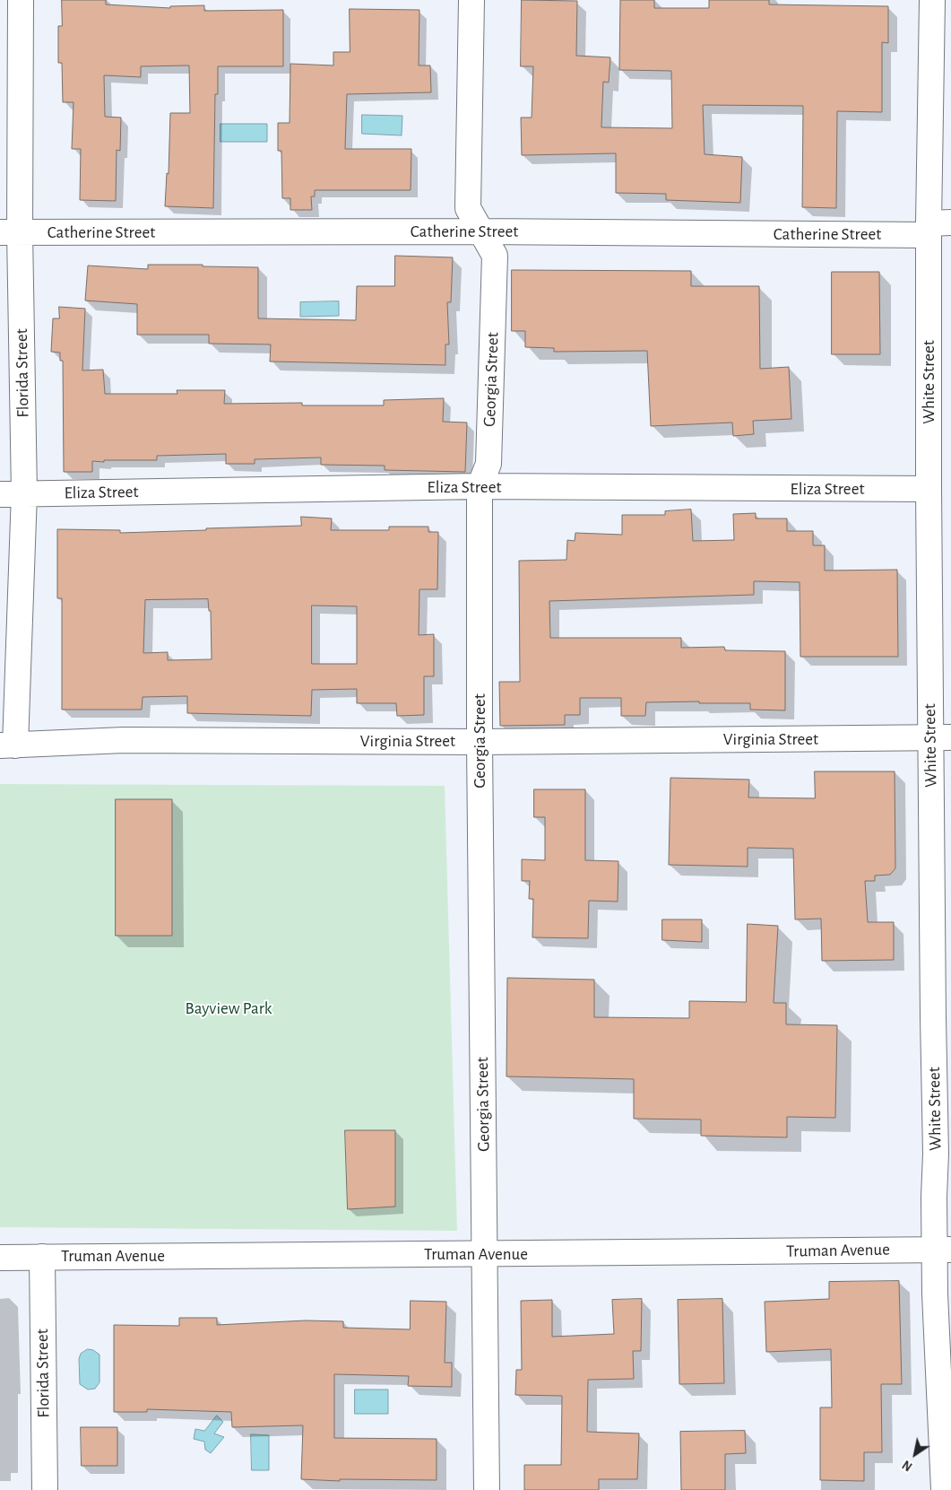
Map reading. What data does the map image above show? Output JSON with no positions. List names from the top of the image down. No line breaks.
{"streets":{"street":["Catherine Street","Florida Street","Georgia Street","White Street","Eliza Street","Virginia Street","Truman Avenue"]},"crossings":[["Catherine Street","Florida Street"],["Catherine Street","Georgia Street"],["Catherine Street","White Street"],["Florida Street","Eliza Street"],["Florida Street","Virginia Street"],["Florida Street","Truman Avenue"],["Georgia Street","Eliza Street"],["Georgia Street","Virginia Street"],["Georgia Street","Truman Avenue"],["White Street","Eliza Street"],["White Street","Virginia Street"],["White Street","Truman Avenue"]],"parks":["Bayview Park"],"north":"bottom left"}
